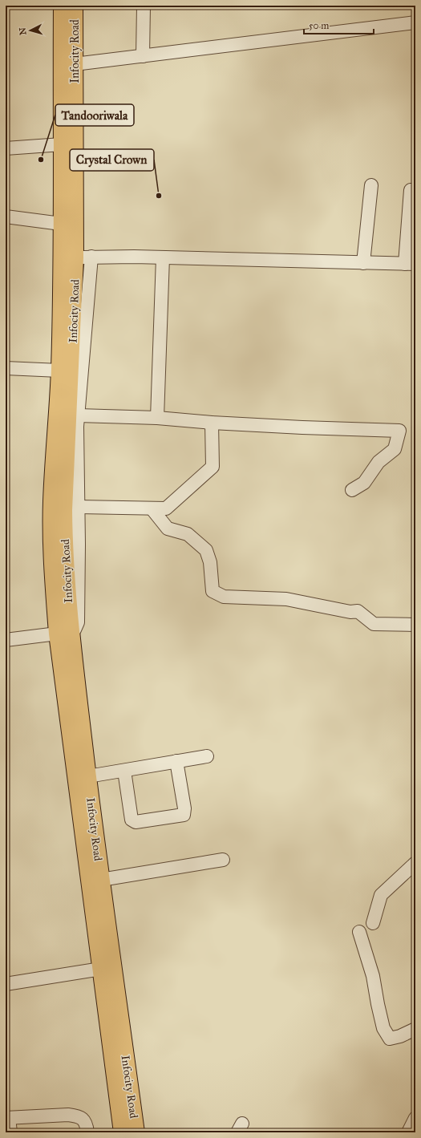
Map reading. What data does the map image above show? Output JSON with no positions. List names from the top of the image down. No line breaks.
{"streets":{"main road":["Infocity Road"]},"places":["Tandooriwala","Crystal Crown"],"scale_bar":"50 m","north":"left"}
